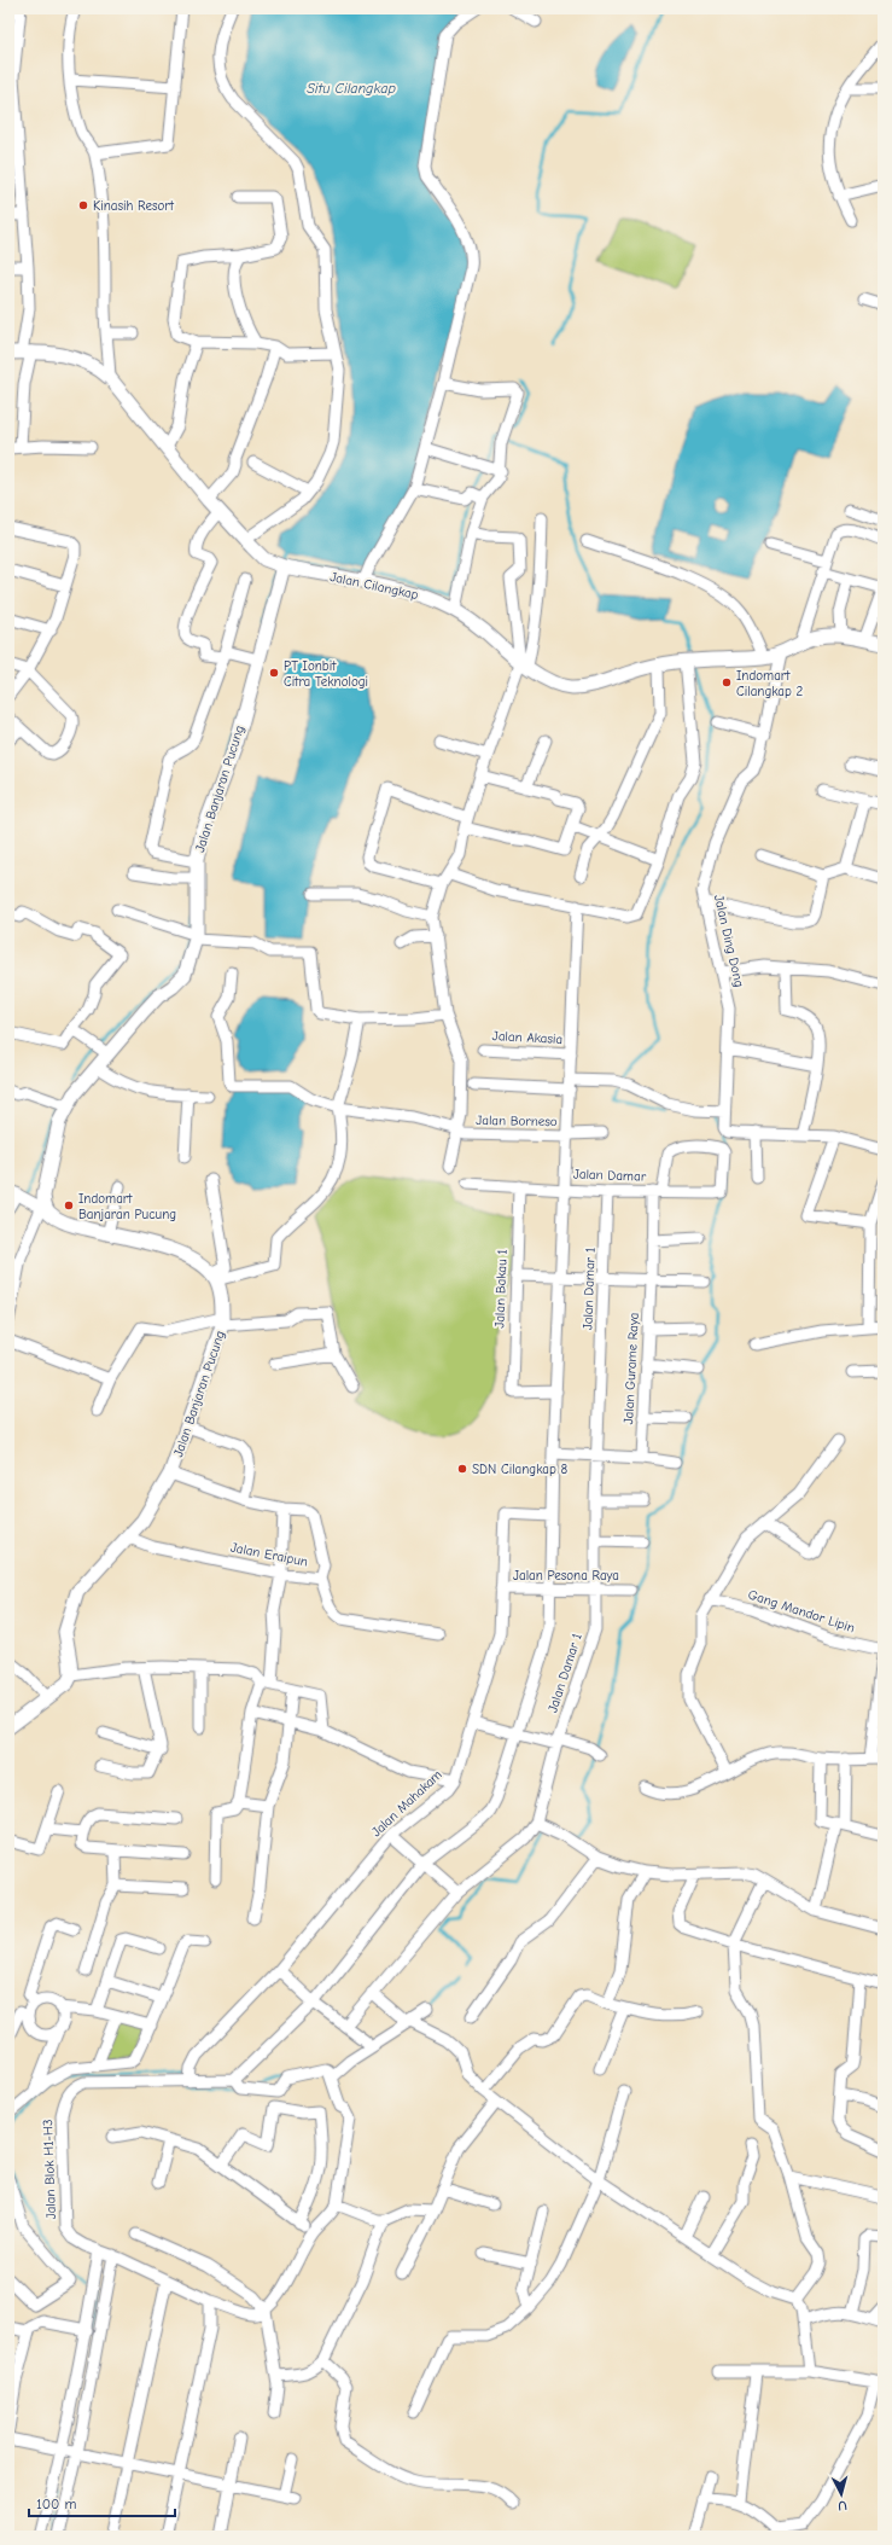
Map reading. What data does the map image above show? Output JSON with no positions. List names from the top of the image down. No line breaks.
{"streets":{"street":["Jalan Cilangkap","Jalan Banjaran Pucung","Jalan Ding Dong","Jalan Akasia","Jalan Borneso","Jalan Damar","Jalan Bakau 1","Jalan Damar 1","Jalan Gurame Raya","Jalan Eraipun","Jalan Pesona Raya","Gang Mandor Lipin","Jalan Mahakam","Jalan Blok H1-H3"]},"crossings":[["Jalan Cilangkap","Jalan Banjaran Pucung"],["Jalan Cilangkap","Jalan Ding Dong"],["Jalan Banjaran Pucung","Jalan Eraipun"],["Jalan Damar","Jalan Bakau 1"],["Jalan Damar","Jalan Damar 1"],["Jalan Damar","Jalan Gurame Raya"],["Jalan Damar 1","Jalan Pesona Raya"],["Jalan Pesona Raya","Jalan Mahakam"],["Jalan Mahakam","Jalan Blok H1-H3"]],"water":["Situ Cilangkap"],"places":["Kinasih Resort","PT Ionbit Citra Teknologi","Indomart Cilangkap 2","Indomart Banjaran Pucung","SDN Cilangkap 8"],"scale_bar":"100 m","north":"bottom"}
